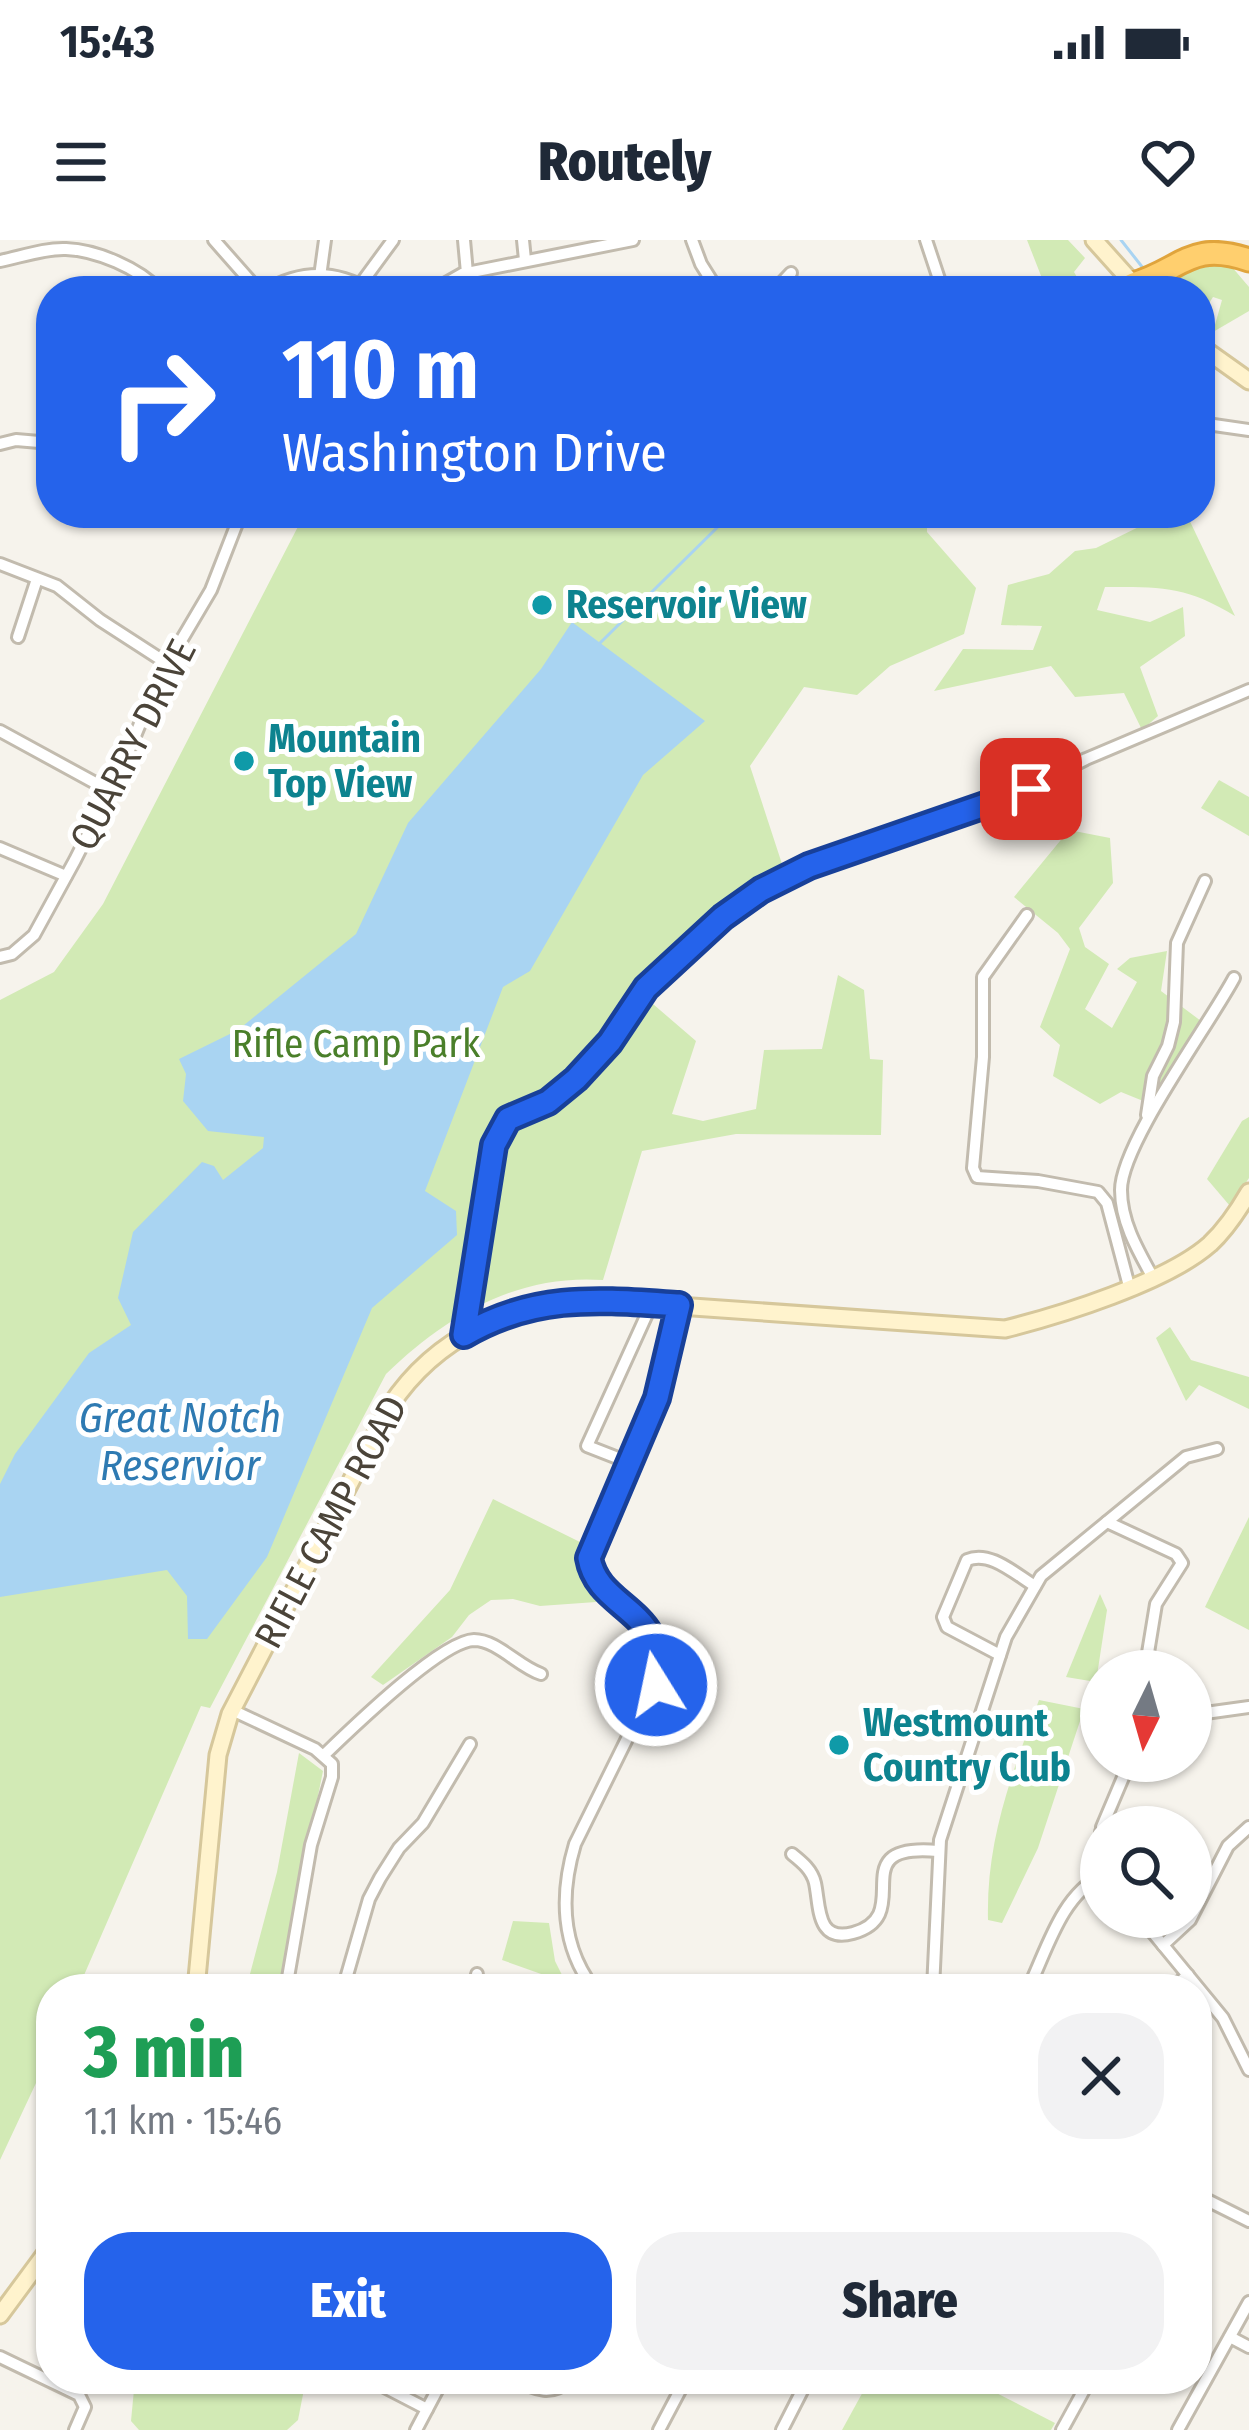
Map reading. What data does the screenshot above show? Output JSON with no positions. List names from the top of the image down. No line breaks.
{"streets":{"street":["QUARRY DRIVE","RIFLE CAMP ROAD"]},"water":["Great Notch Reservior"],"parks":["Rifle Camp Park"],"places":["Reservoir View","Mountain Top View","Westmount Country Club"],"north":"bottom","page":{"status":"15:43","header":"Routely","turn":["110 m","Washington Drive"],"heading":["3 min","1.1 km · 15:46"],"buttons":["Exit","Share"]}}
